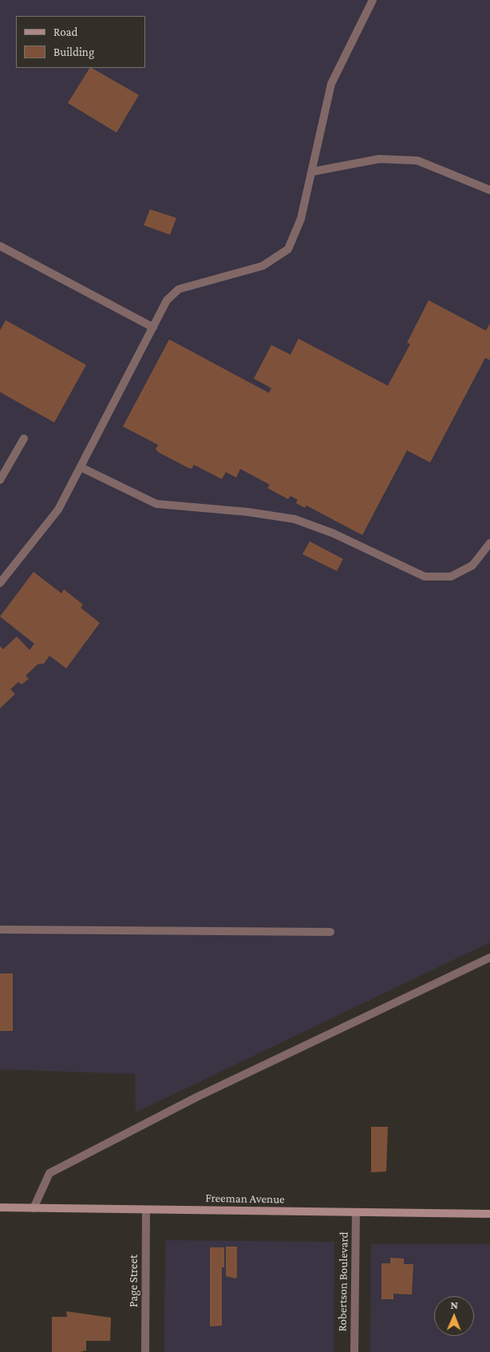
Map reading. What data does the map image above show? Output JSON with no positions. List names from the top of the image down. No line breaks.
{"streets":{"street":["Freeman Avenue","Page Street","Robertson Boulevard"]},"crossings":[["Freeman Avenue","Page Street"],["Freeman Avenue","Robertson Boulevard"]],"legend":["Road","Building"],"north":"top"}
